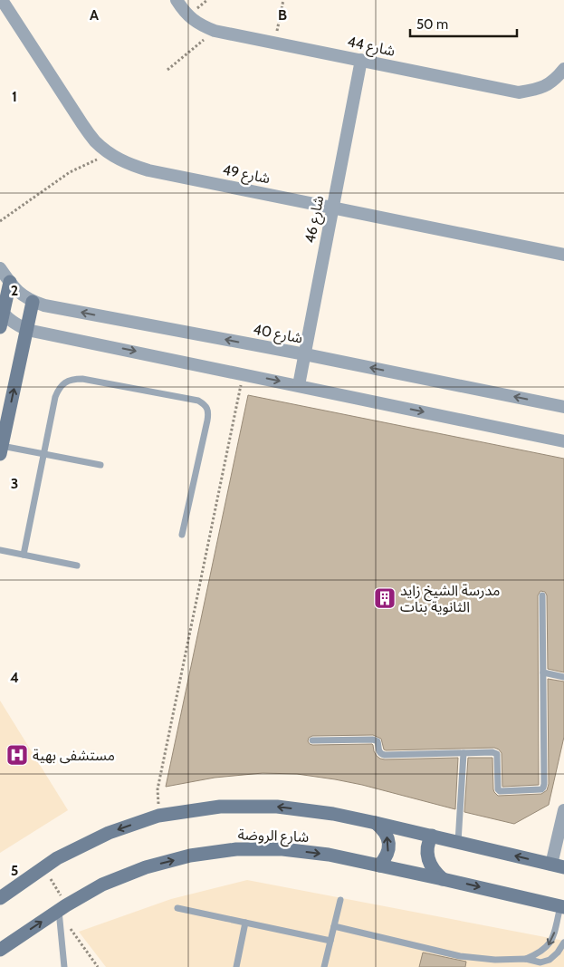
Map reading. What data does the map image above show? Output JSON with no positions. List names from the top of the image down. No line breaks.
{"streets":{"street":["شارع 44","شارع 49","شارع 46","شارع 40","شارع الروضة"]},"crossings":[["شارع 44","شارع 46"],["شارع 49","شارع 46"],["شارع 46","شارع 40"]],"places":{"building":["مدرسة الشيخ زايد الثانوية بنات"],"hospital":["مستشفى بهية"]},"scale_bar":"50 m","grid":{"columns":["A","B"],"rows":["1","2","3","4","5"]}}
